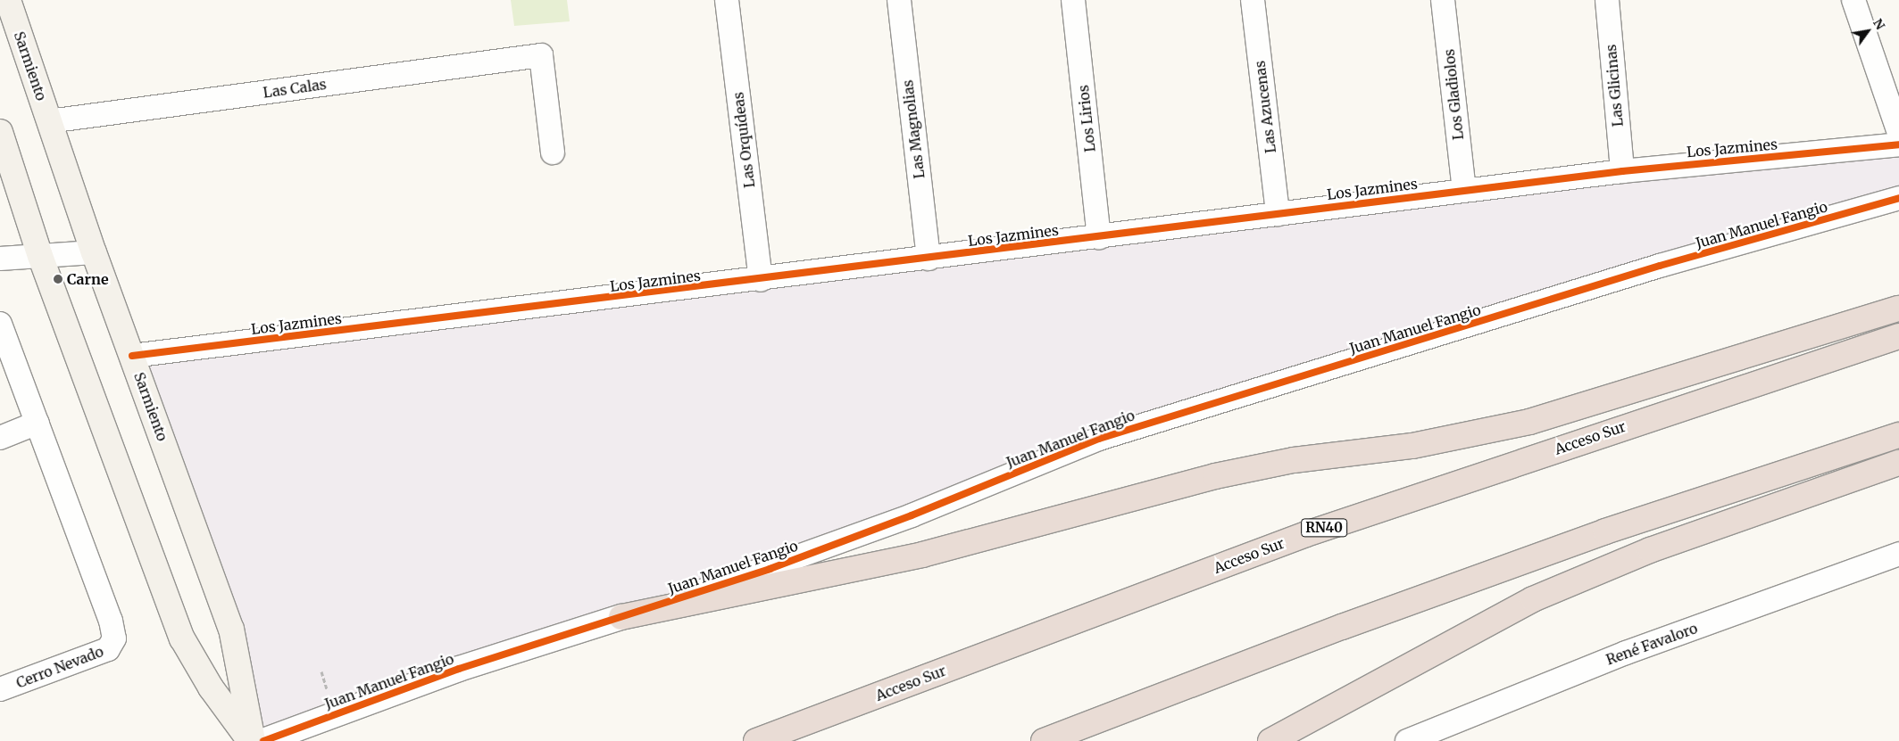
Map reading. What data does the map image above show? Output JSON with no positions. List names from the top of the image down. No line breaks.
{"streets":{"highway":["Acceso Sur","RN40"],"main road":["Sarmiento"],"street":["Las Glicinas","Las Calas","Los Gladiolos","Las Azucenas","Los Lirios","Las Magnolias","Las Orquídeas","Los Jazmines","Juan Manuel Fangio","René Favaloro","Cerro Nevado"]},"crossings":[["Sarmiento","Las Calas"],["Sarmiento","Los Jazmines"],["Las Glicinas","Los Jazmines"],["Los Gladiolos","Los Jazmines"],["Las Azucenas","Los Jazmines"],["Los Lirios","Los Jazmines"],["Las Magnolias","Los Jazmines"],["Las Orquídeas","Los Jazmines"]],"places":["Carne"],"north":"top right"}
